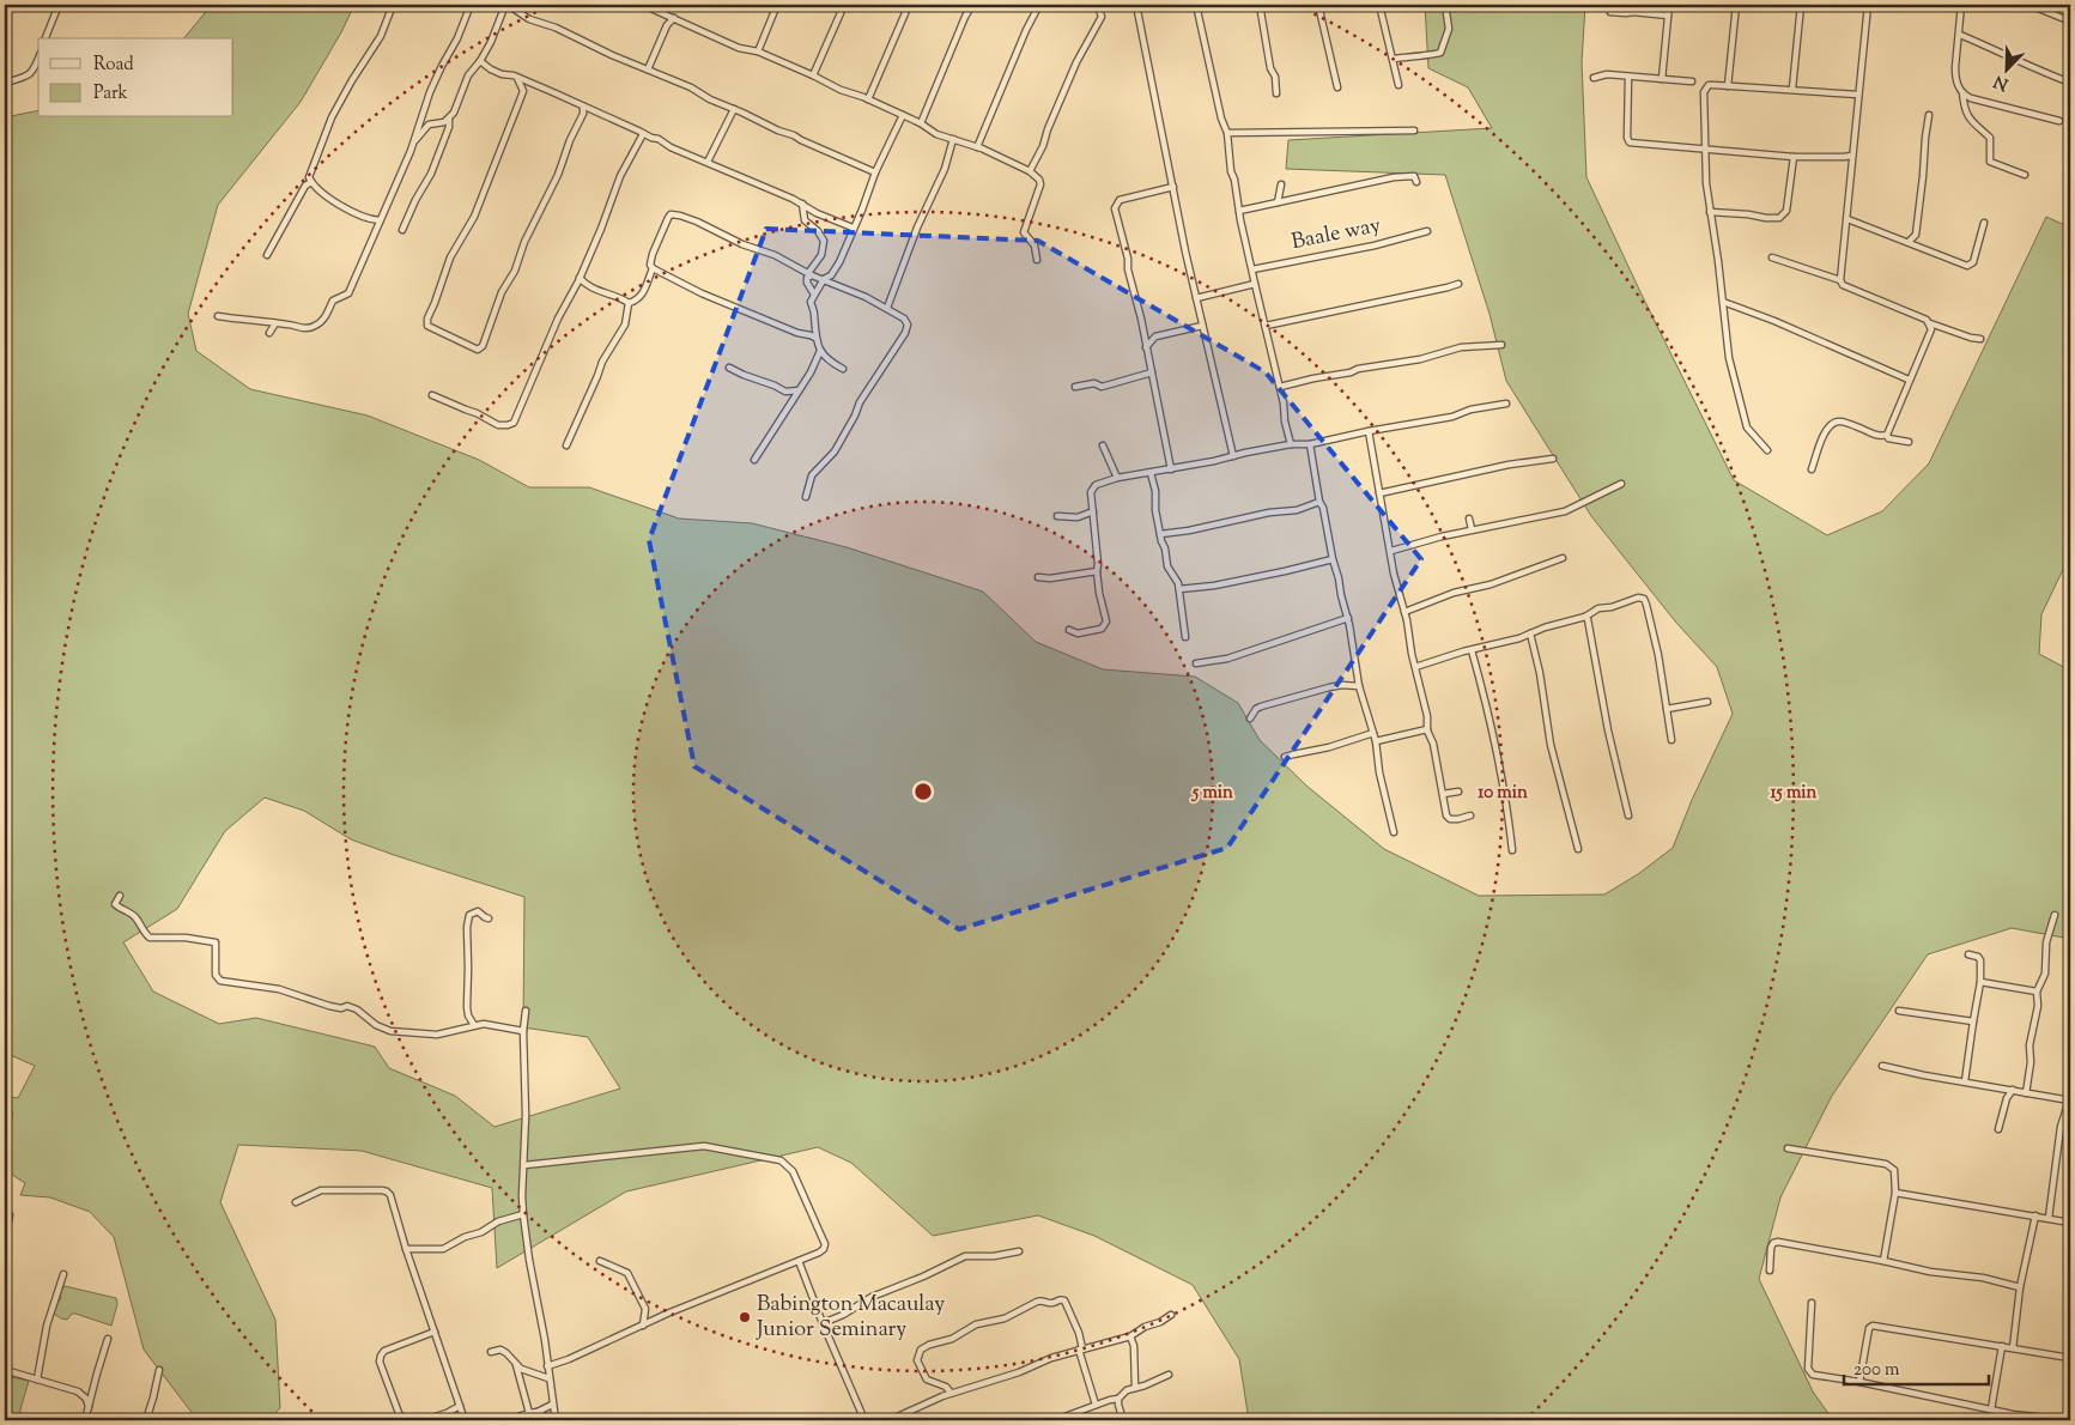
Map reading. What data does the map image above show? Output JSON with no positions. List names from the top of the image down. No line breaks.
{"streets":{"street":["Baale way"]},"places":["Babington Macaulay Junior Seminary"],"legend":["Road","Park"],"scale_bar":"200 m","north":"bottom left","rings":["5 min","10 min","15 min"]}
